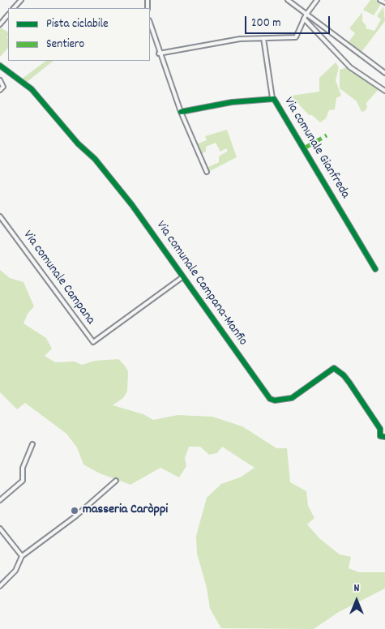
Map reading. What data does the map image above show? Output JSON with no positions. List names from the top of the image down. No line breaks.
{"streets":{"street":["Via comunale Gianfreda","Via comunale Campana","Via comunale Campana-Manfio"]},"crossings":[["Via comunale Campana","Via comunale Campana-Manfio"]],"places":["masseria Caròppi"],"legend":["Pista ciclabile","Sentiero"],"scale_bar":"200 m","north":"top"}
